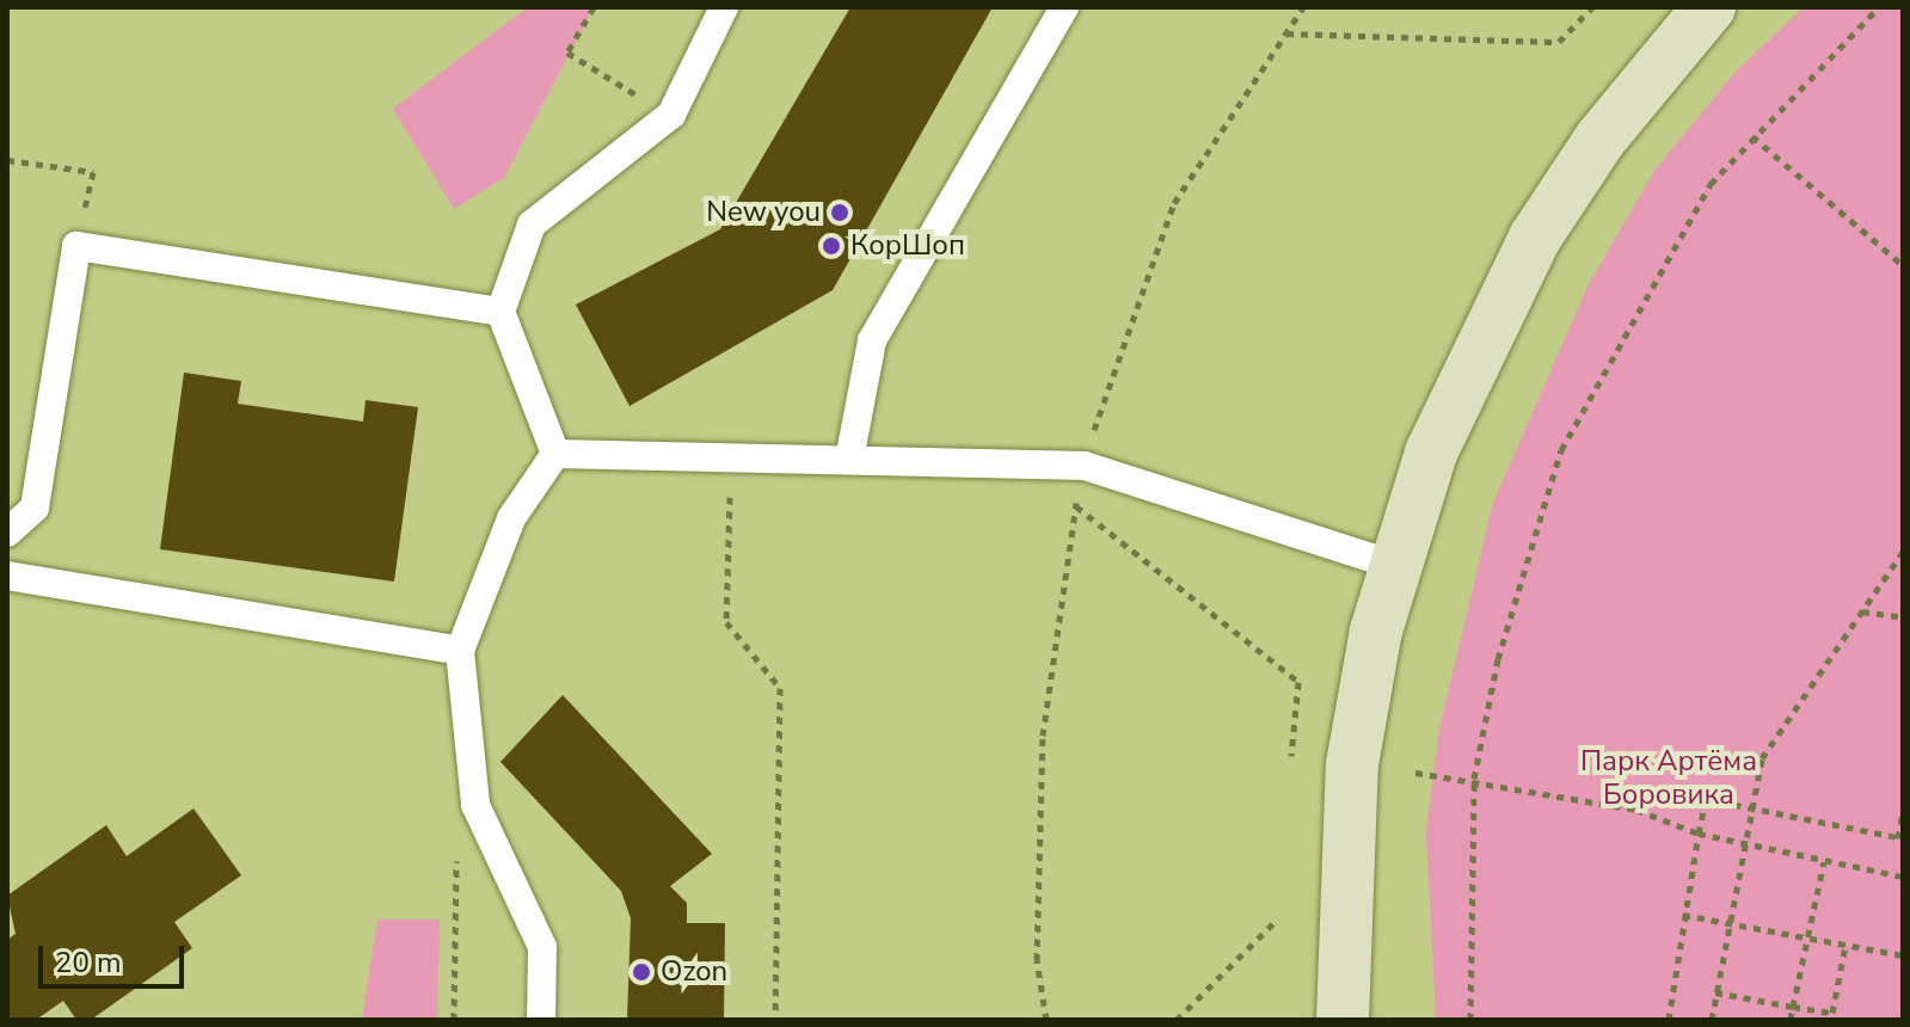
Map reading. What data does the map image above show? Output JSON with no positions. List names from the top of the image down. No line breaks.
{"parks":["Парк Артёма Боровика"],"places":["New you","КорШоп","Ozon"],"scale_bar":"20 m"}
